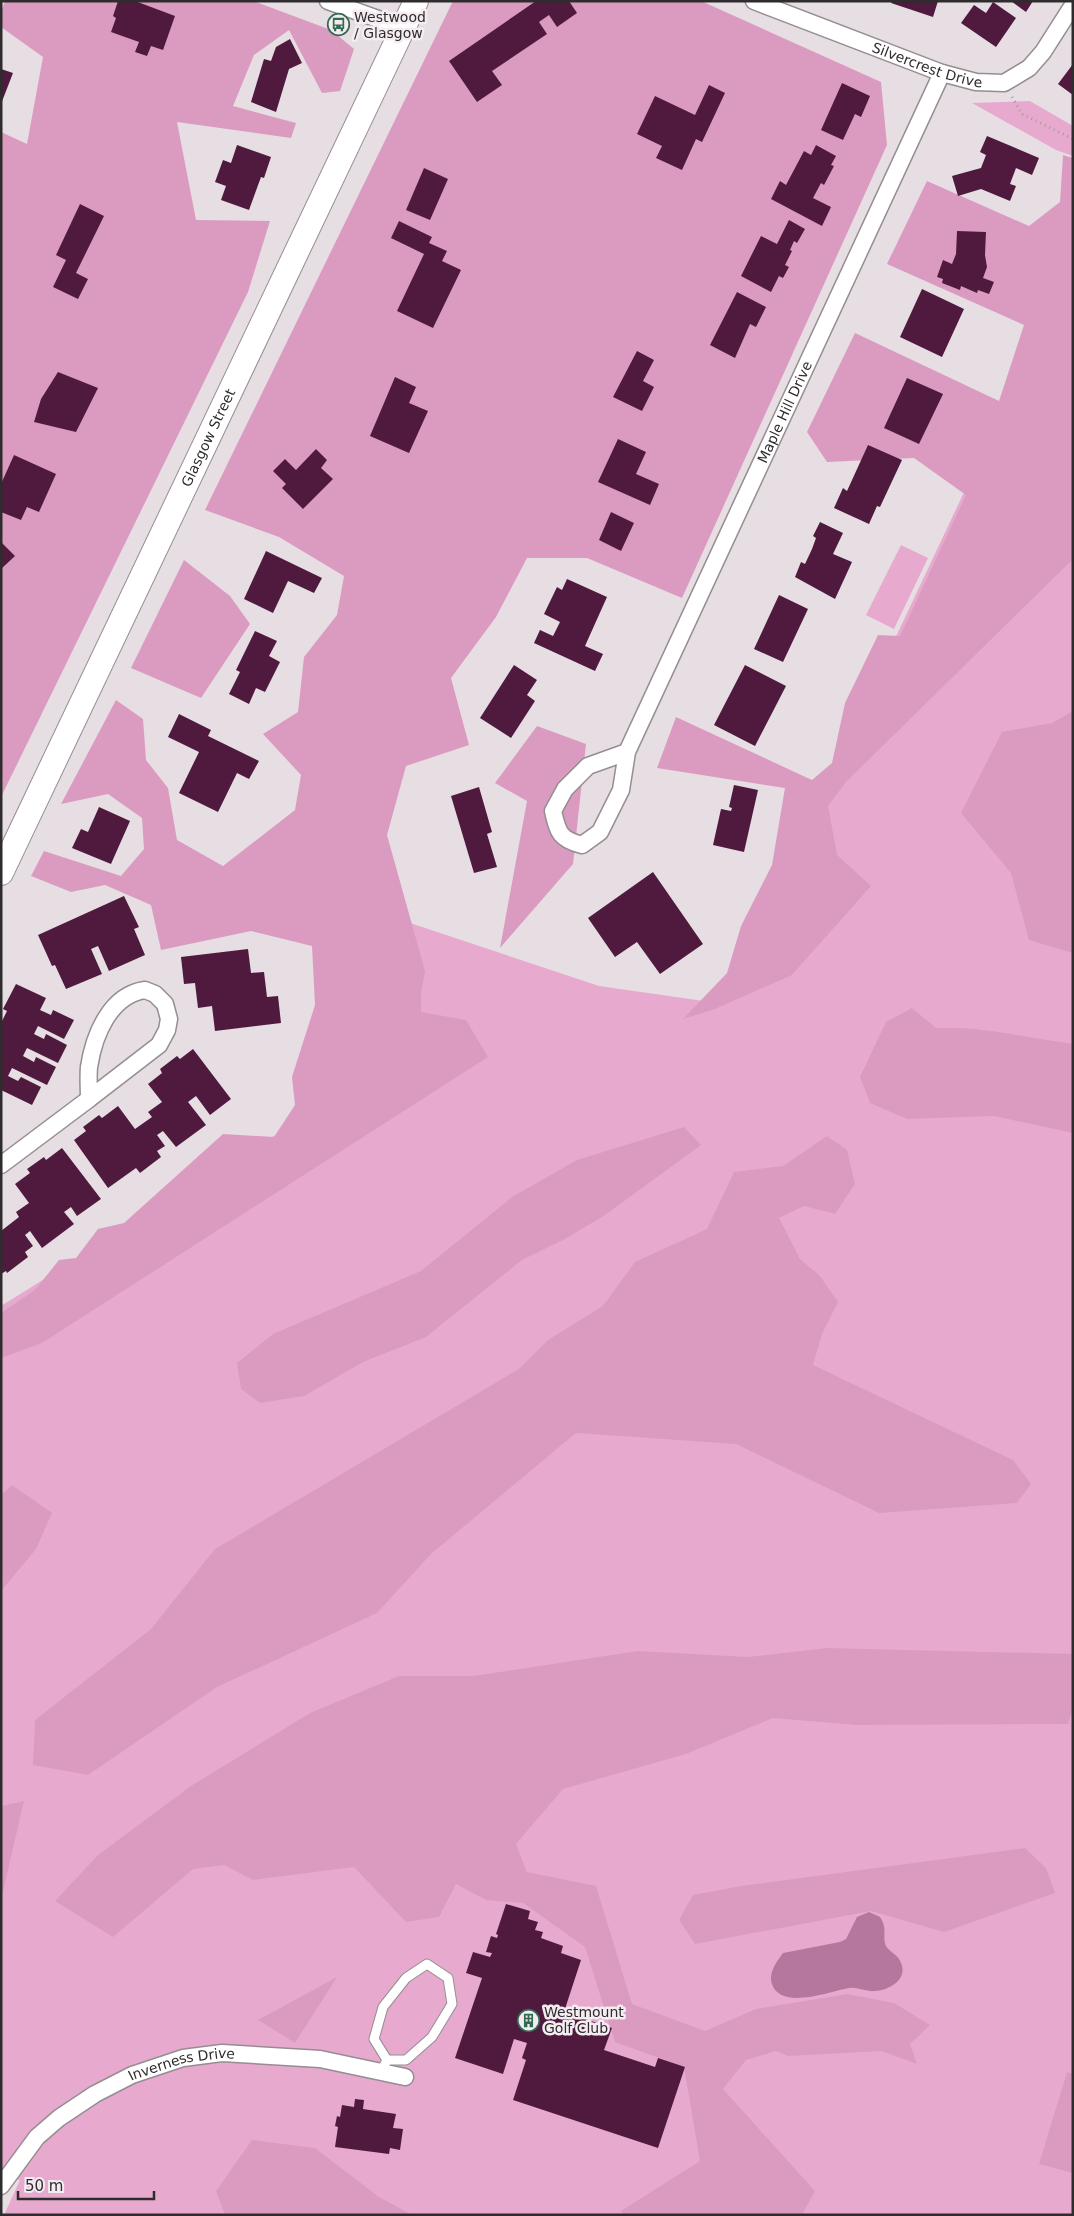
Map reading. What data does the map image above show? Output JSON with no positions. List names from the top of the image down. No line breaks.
{"streets":{"street":["Silvercrest Drive","Maple Hill Drive","Glasgow Street","Inverness Drive"]},"crossings":[["Silvercrest Drive","Maple Hill Drive"]],"places":{"bus stop":["Westwood / Glasgow"],"building":["Westmount Golf Club"]},"scale_bar":"50 m"}
